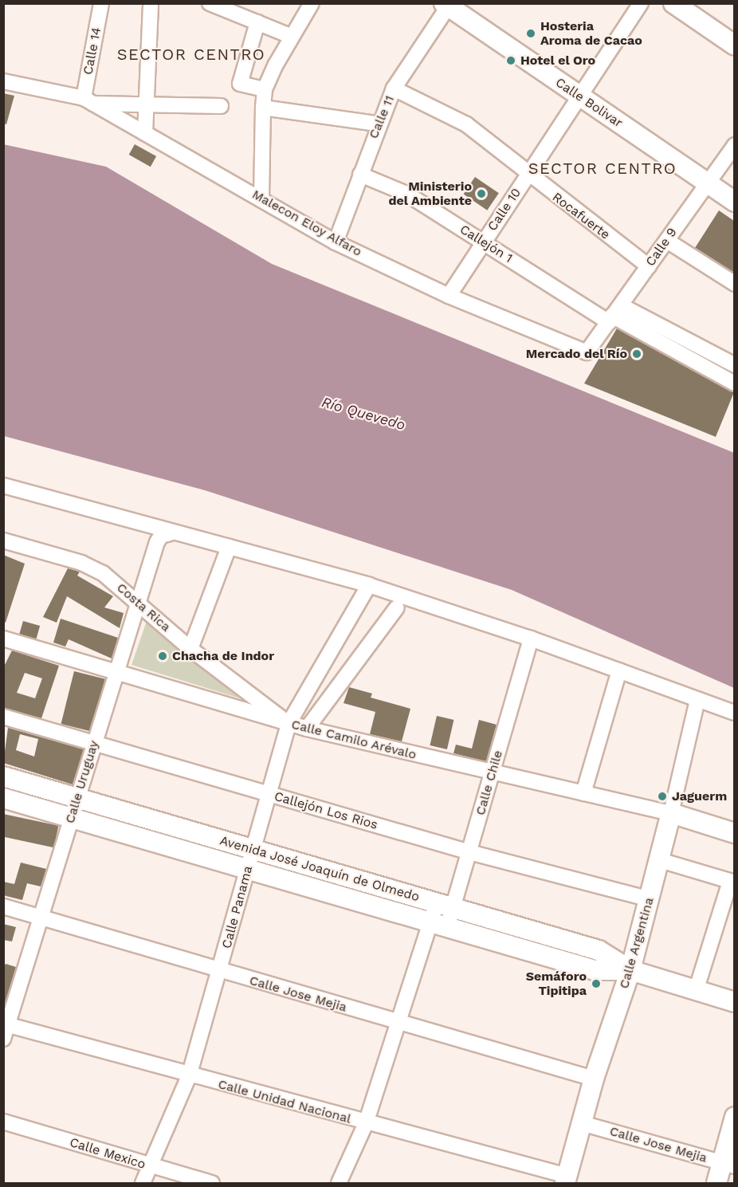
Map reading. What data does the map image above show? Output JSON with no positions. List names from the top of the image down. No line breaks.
{"streets":{"main road":["Calle Bolivar","Calle Camilo Arévalo","Avenida José Joaquín de Olmedo","Calle Argentina"],"street":["Calle 14","Calle 11","Calle 10","Rocafuerte","Malecon Eloy Alfaro","Callejón 1","Calle 9","Costa Rica","Calle Uruguay","Calle Chile","Callejón Los Rios","Calle Panama","Calle Jose Mejia","Calle Unidad Nacional","Calle Mexico"]},"crossings":[["Calle 14","Malecon Eloy Alfaro"],["Calle Bolivar","Calle 11"],["Calle Bolivar","Calle 10"],["Calle Bolivar","Calle 9"],["Calle 11","Rocafuerte"],["Calle 11","Malecon Eloy Alfaro"],["Calle 11","Callejón 1"],["Calle 10","Rocafuerte"],["Calle 10","Malecon Eloy Alfaro"],["Calle 10","Callejón 1"],["Rocafuerte","Calle 9"],["Malecon Eloy Alfaro","Calle 9"],["Callejón 1","Calle 9"],["Costa Rica","Calle Camilo Arévalo"],["Costa Rica","Calle Uruguay"],["Costa Rica","Calle Panama"],["Calle Camilo Arévalo","Calle Uruguay"],["Calle Camilo Arévalo","Calle Chile"],["Calle Camilo Arévalo","Calle Panama"],["Calle Camilo Arévalo","Calle Argentina"],["Calle Uruguay","Callejón Los Rios"],["Calle Uruguay","Avenida José Joaquín de Olmedo"],["Calle Uruguay","Calle Jose Mejia"],["Calle Uruguay","Calle Unidad Nacional"],["Calle Chile","Callejón Los Rios"],["Calle Chile","Avenida José Joaquín de Olmedo"],["Calle Chile","Calle Jose Mejia"],["Calle Chile","Calle Unidad Nacional"],["Callejón Los Rios","Calle Panama"],["Callejón Los Rios","Calle Argentina"],["Avenida José Joaquín de Olmedo","Calle Panama"],["Avenida José Joaquín de Olmedo","Calle Argentina"],["Calle Panama","Calle Jose Mejia"],["Calle Panama","Calle Unidad Nacional"],["Calle Panama","Calle Mexico"],["Calle Argentina","Calle Jose Mejia"],["Calle Argentina","Calle Unidad Nacional"]],"districts":["SECTOR CENTRO","SECTOR CENTRO"],"water":["Río Quevedo"],"places":["Hosteria Aroma de Cacao","Hotel el Oro","Ministerio del Ambiente","Mercado del Río","Chacha de Indor","Jaguerm","Semáforo Tipitipa"]}
